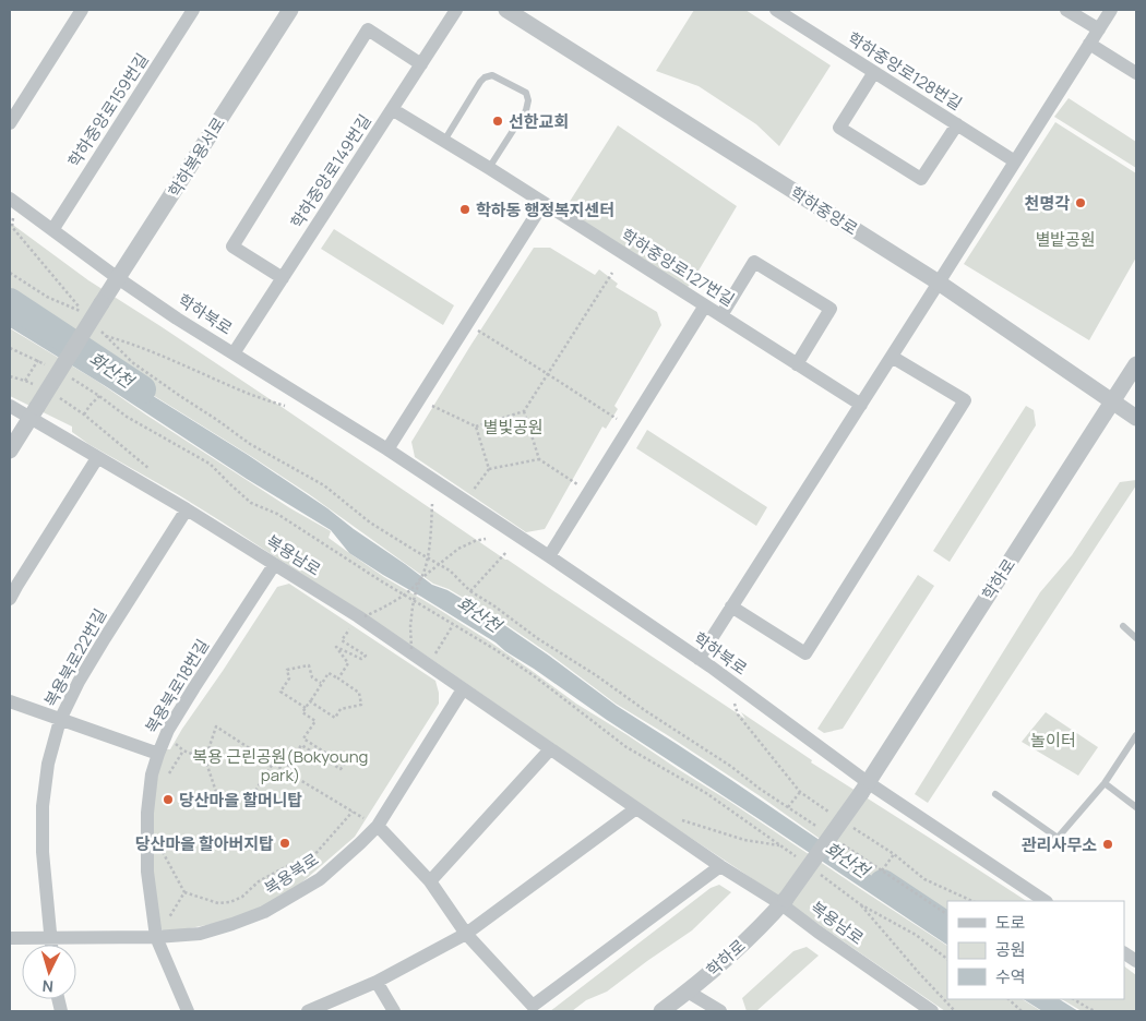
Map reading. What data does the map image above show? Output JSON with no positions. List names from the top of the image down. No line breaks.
{"streets":{"street":["학하중앙로128번길","학하중앙로159번길","학하복용서로","학하중앙로149번길","학하중앙로","학하중앙로127번길","학하북로","복용남로","학하로","복용북로22번길","복용북로18번길","복용북로"]},"crossings":[["학하중앙로159번길","학하북로"],["학하복용서로","학하북로"],["학하복용서로","복용남로"],["학하중앙로149번길","학하중앙로127번길"],["학하중앙로149번길","학하북로"],["학하중앙로","학하로"],["학하북로","학하로"],["복용남로","학하로"],["복용남로","복용북로22번길"],["복용남로","복용북로18번길"],["복용남로","복용북로"],["복용북로22번길","복용북로"],["복용북로18번길","복용북로"]],"water":["화산천"],"parks":["별밭공원","별빛공원","놀이터","복용 근린공원(Bokyoung park)"],"places":["선한교회","천명각","학하동 행정복지센터","당산마을 할머니탑","당산마을 할아버지탑","관리사무소"],"legend":["도로","공원","수역"],"north":"bottom"}
